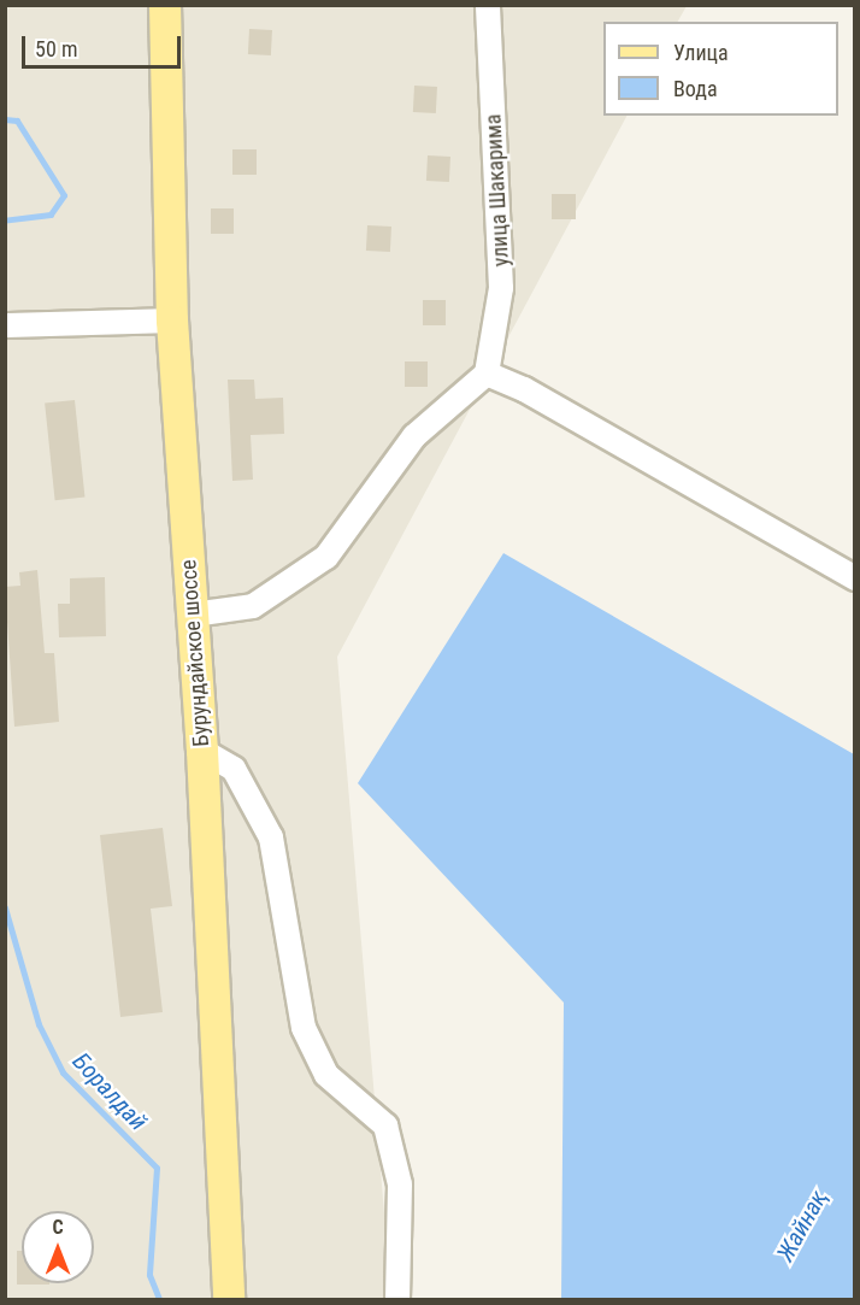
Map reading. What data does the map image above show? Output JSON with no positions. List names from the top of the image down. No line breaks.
{"streets":{"main road":["Бурундайское шоссе"],"street":["улица Шакарима"]},"water":["Боралдай","Жайнақ"],"legend":["Улица","Вода"],"scale_bar":"50 m","north":"top"}
